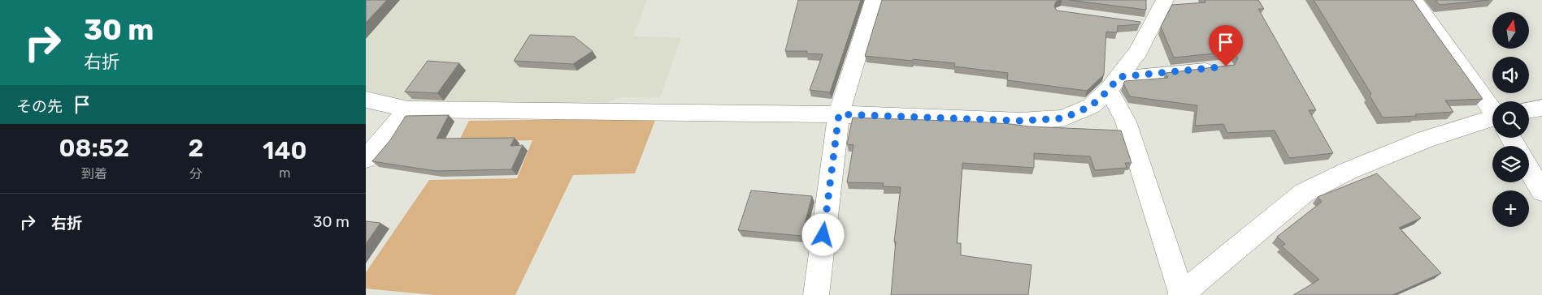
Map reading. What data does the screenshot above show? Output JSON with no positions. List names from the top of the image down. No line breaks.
{"north":"top","page":{"turn":["30 m","右折"],"map_buttons":"+","then":"その先","eta":["08:52","到着","2","分","140","m"],"list":[{"name":"右折","value":"30 m"}]}}
